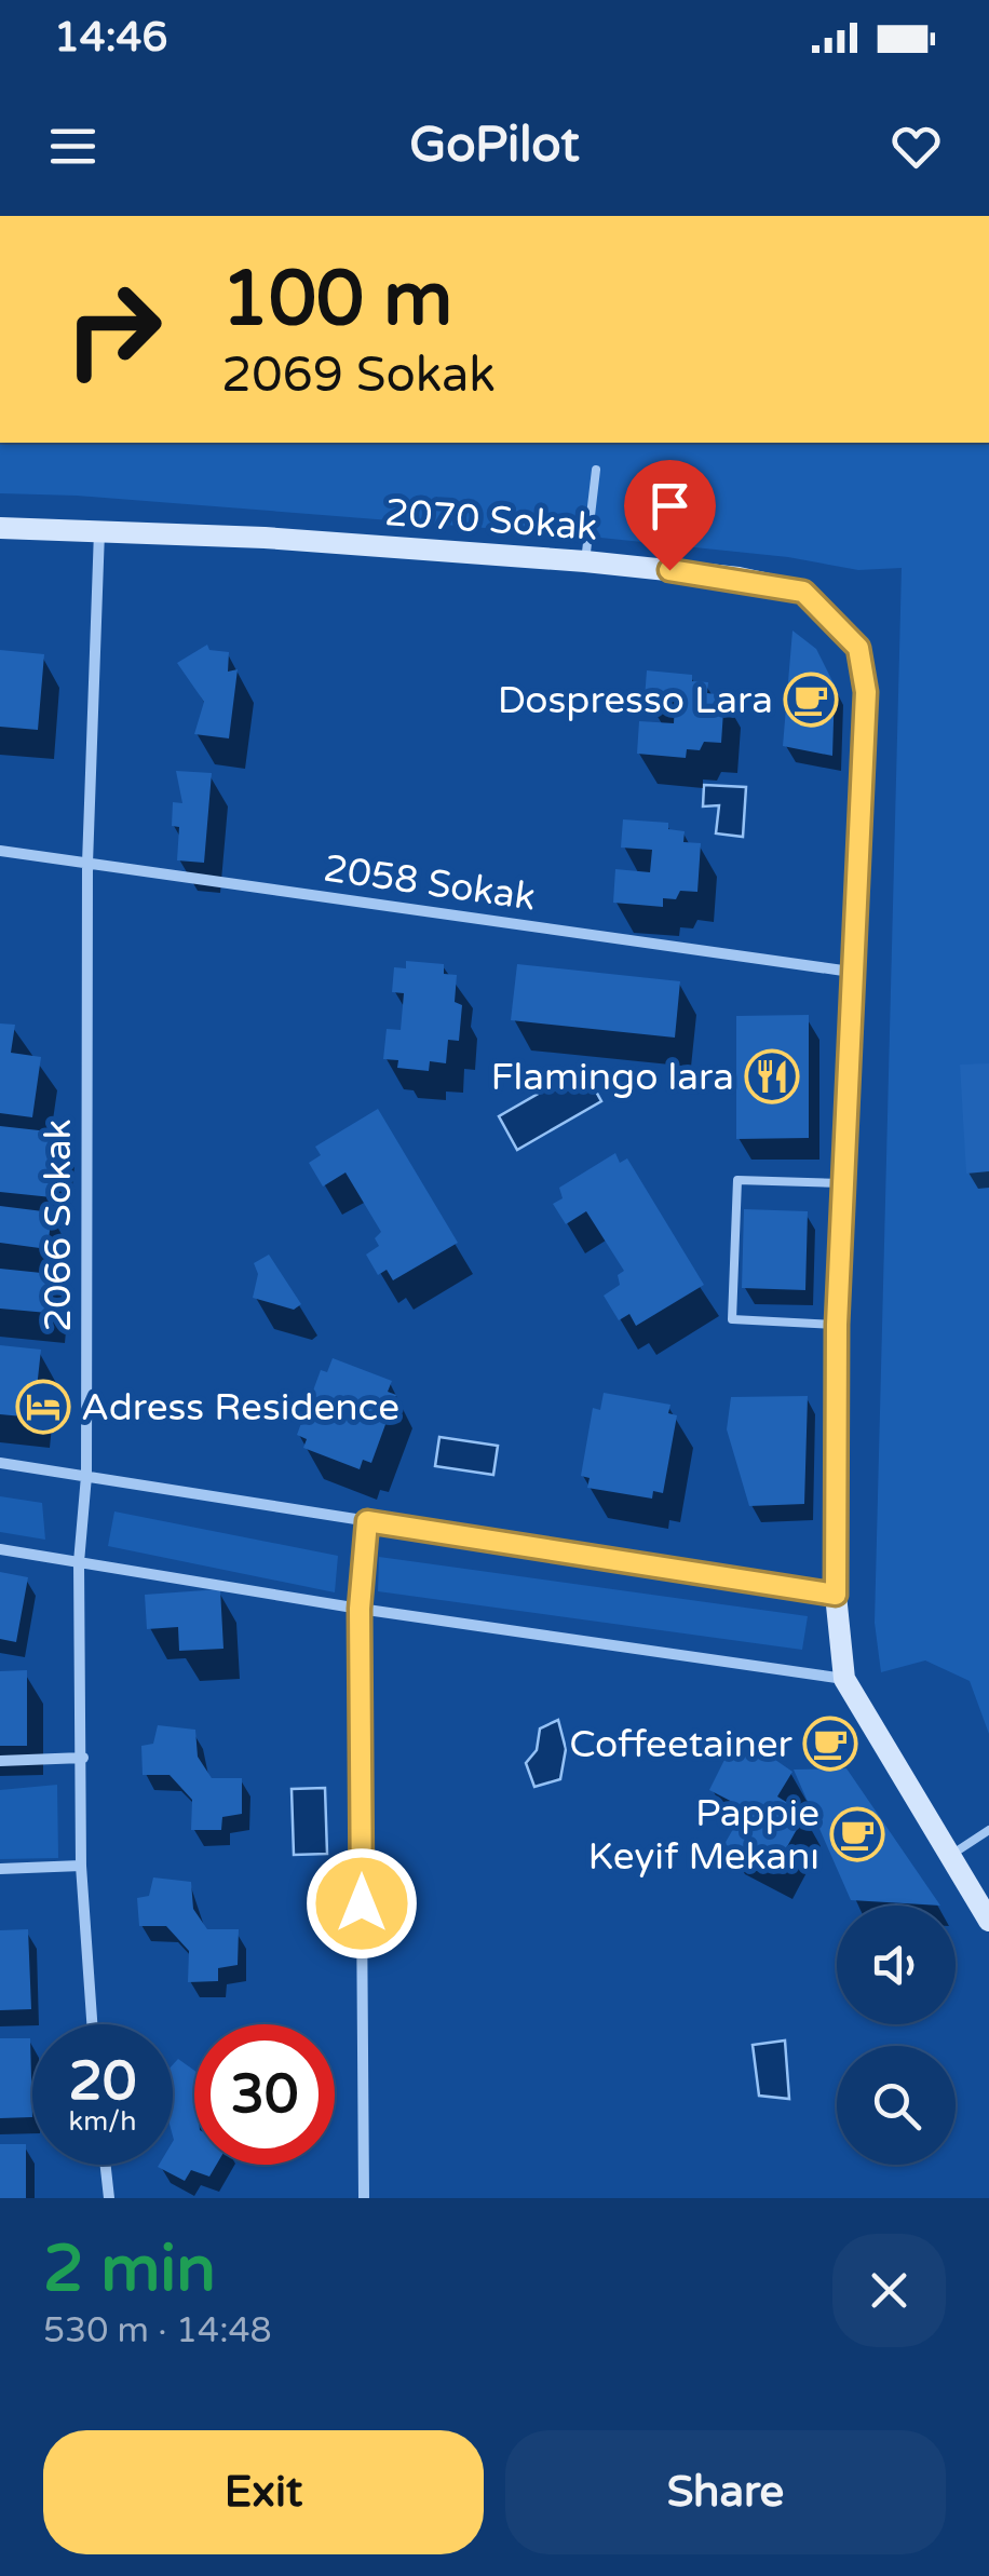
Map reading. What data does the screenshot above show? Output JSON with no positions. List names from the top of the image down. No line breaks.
{"streets":{"street":["2070 Sokak","2058 Sokak","2066 Sokak"]},"crossings":[["2070 Sokak","2058 Sokak"],["2070 Sokak","2066 Sokak"],["2058 Sokak","2066 Sokak"]],"places":{"cafe":["Dospresso Lara","Coffeetainer","Pappie Keyif Mekanı"],"restaurant":["Flamingo lara"],"hotel":["Adress Residence"]},"page":{"status":"14:46","header":"GoPilot","turn":["100 m","2069 Sokak"],"speed":"20 km/h","limit":"30","heading":["2 min","530 m · 14:48"],"buttons":["Exit","Share"]}}
